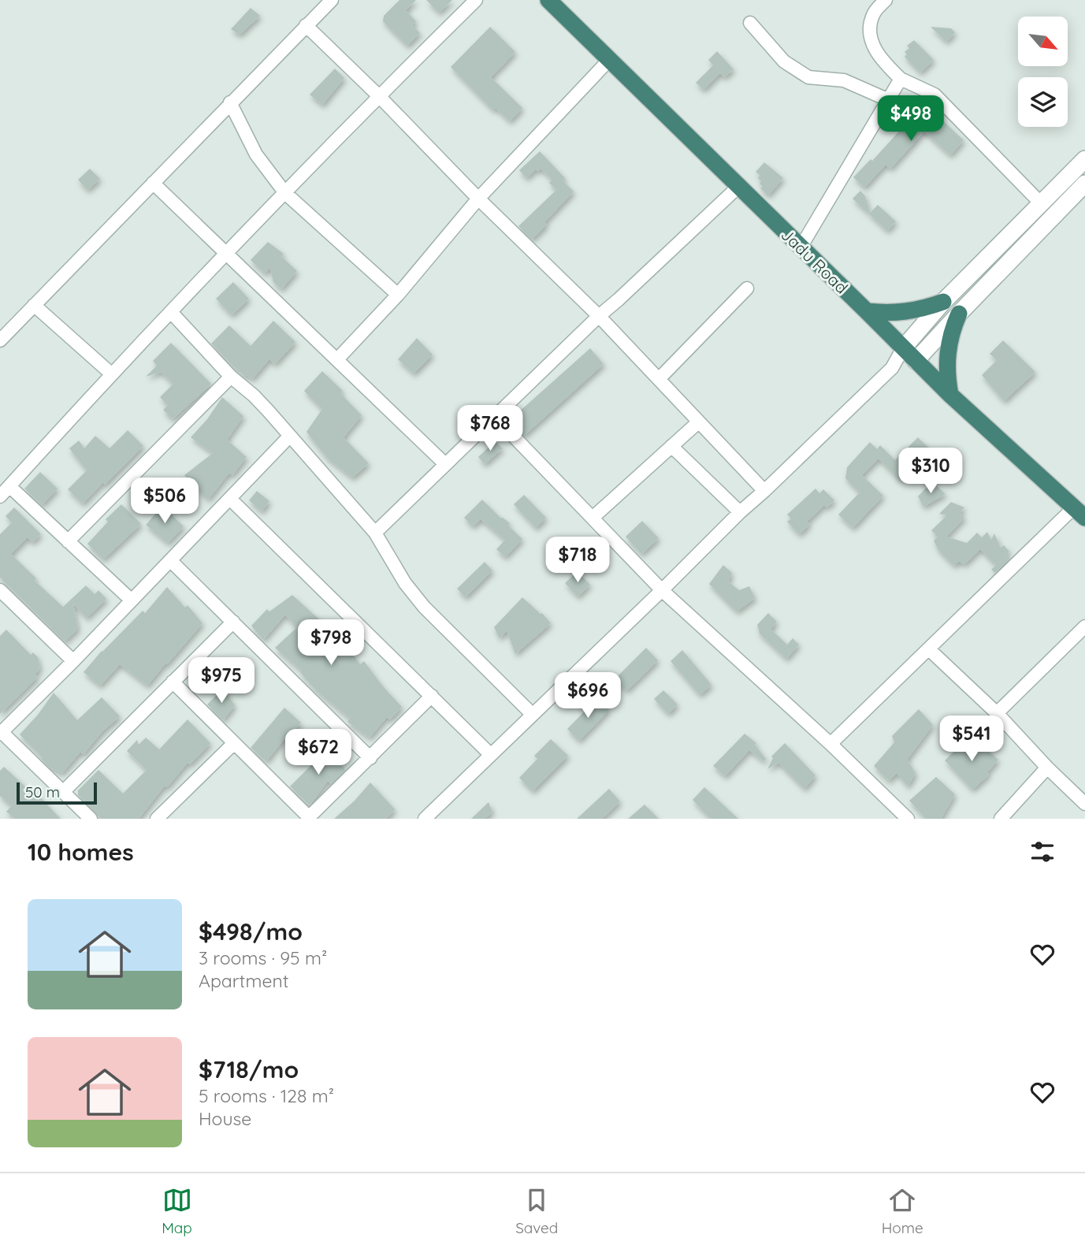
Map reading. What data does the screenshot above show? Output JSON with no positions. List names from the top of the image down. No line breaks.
{"streets":{"highway":["Jadu Road"]},"scale_bar":"50 m","north":"bottom right","page":{"price":["$498","$768","$310","$506","$718","$798","$975","$696","$541","$672"],"scale":"50 m","heading":"10 homes","list":[{"name":"$498/mo","note":"3 rooms · 95 m² · Apartment"},{"name":"$718/mo","note":"5 rooms · 128 m² · House"}],"tabs":["Map","Saved","Home"]}}
